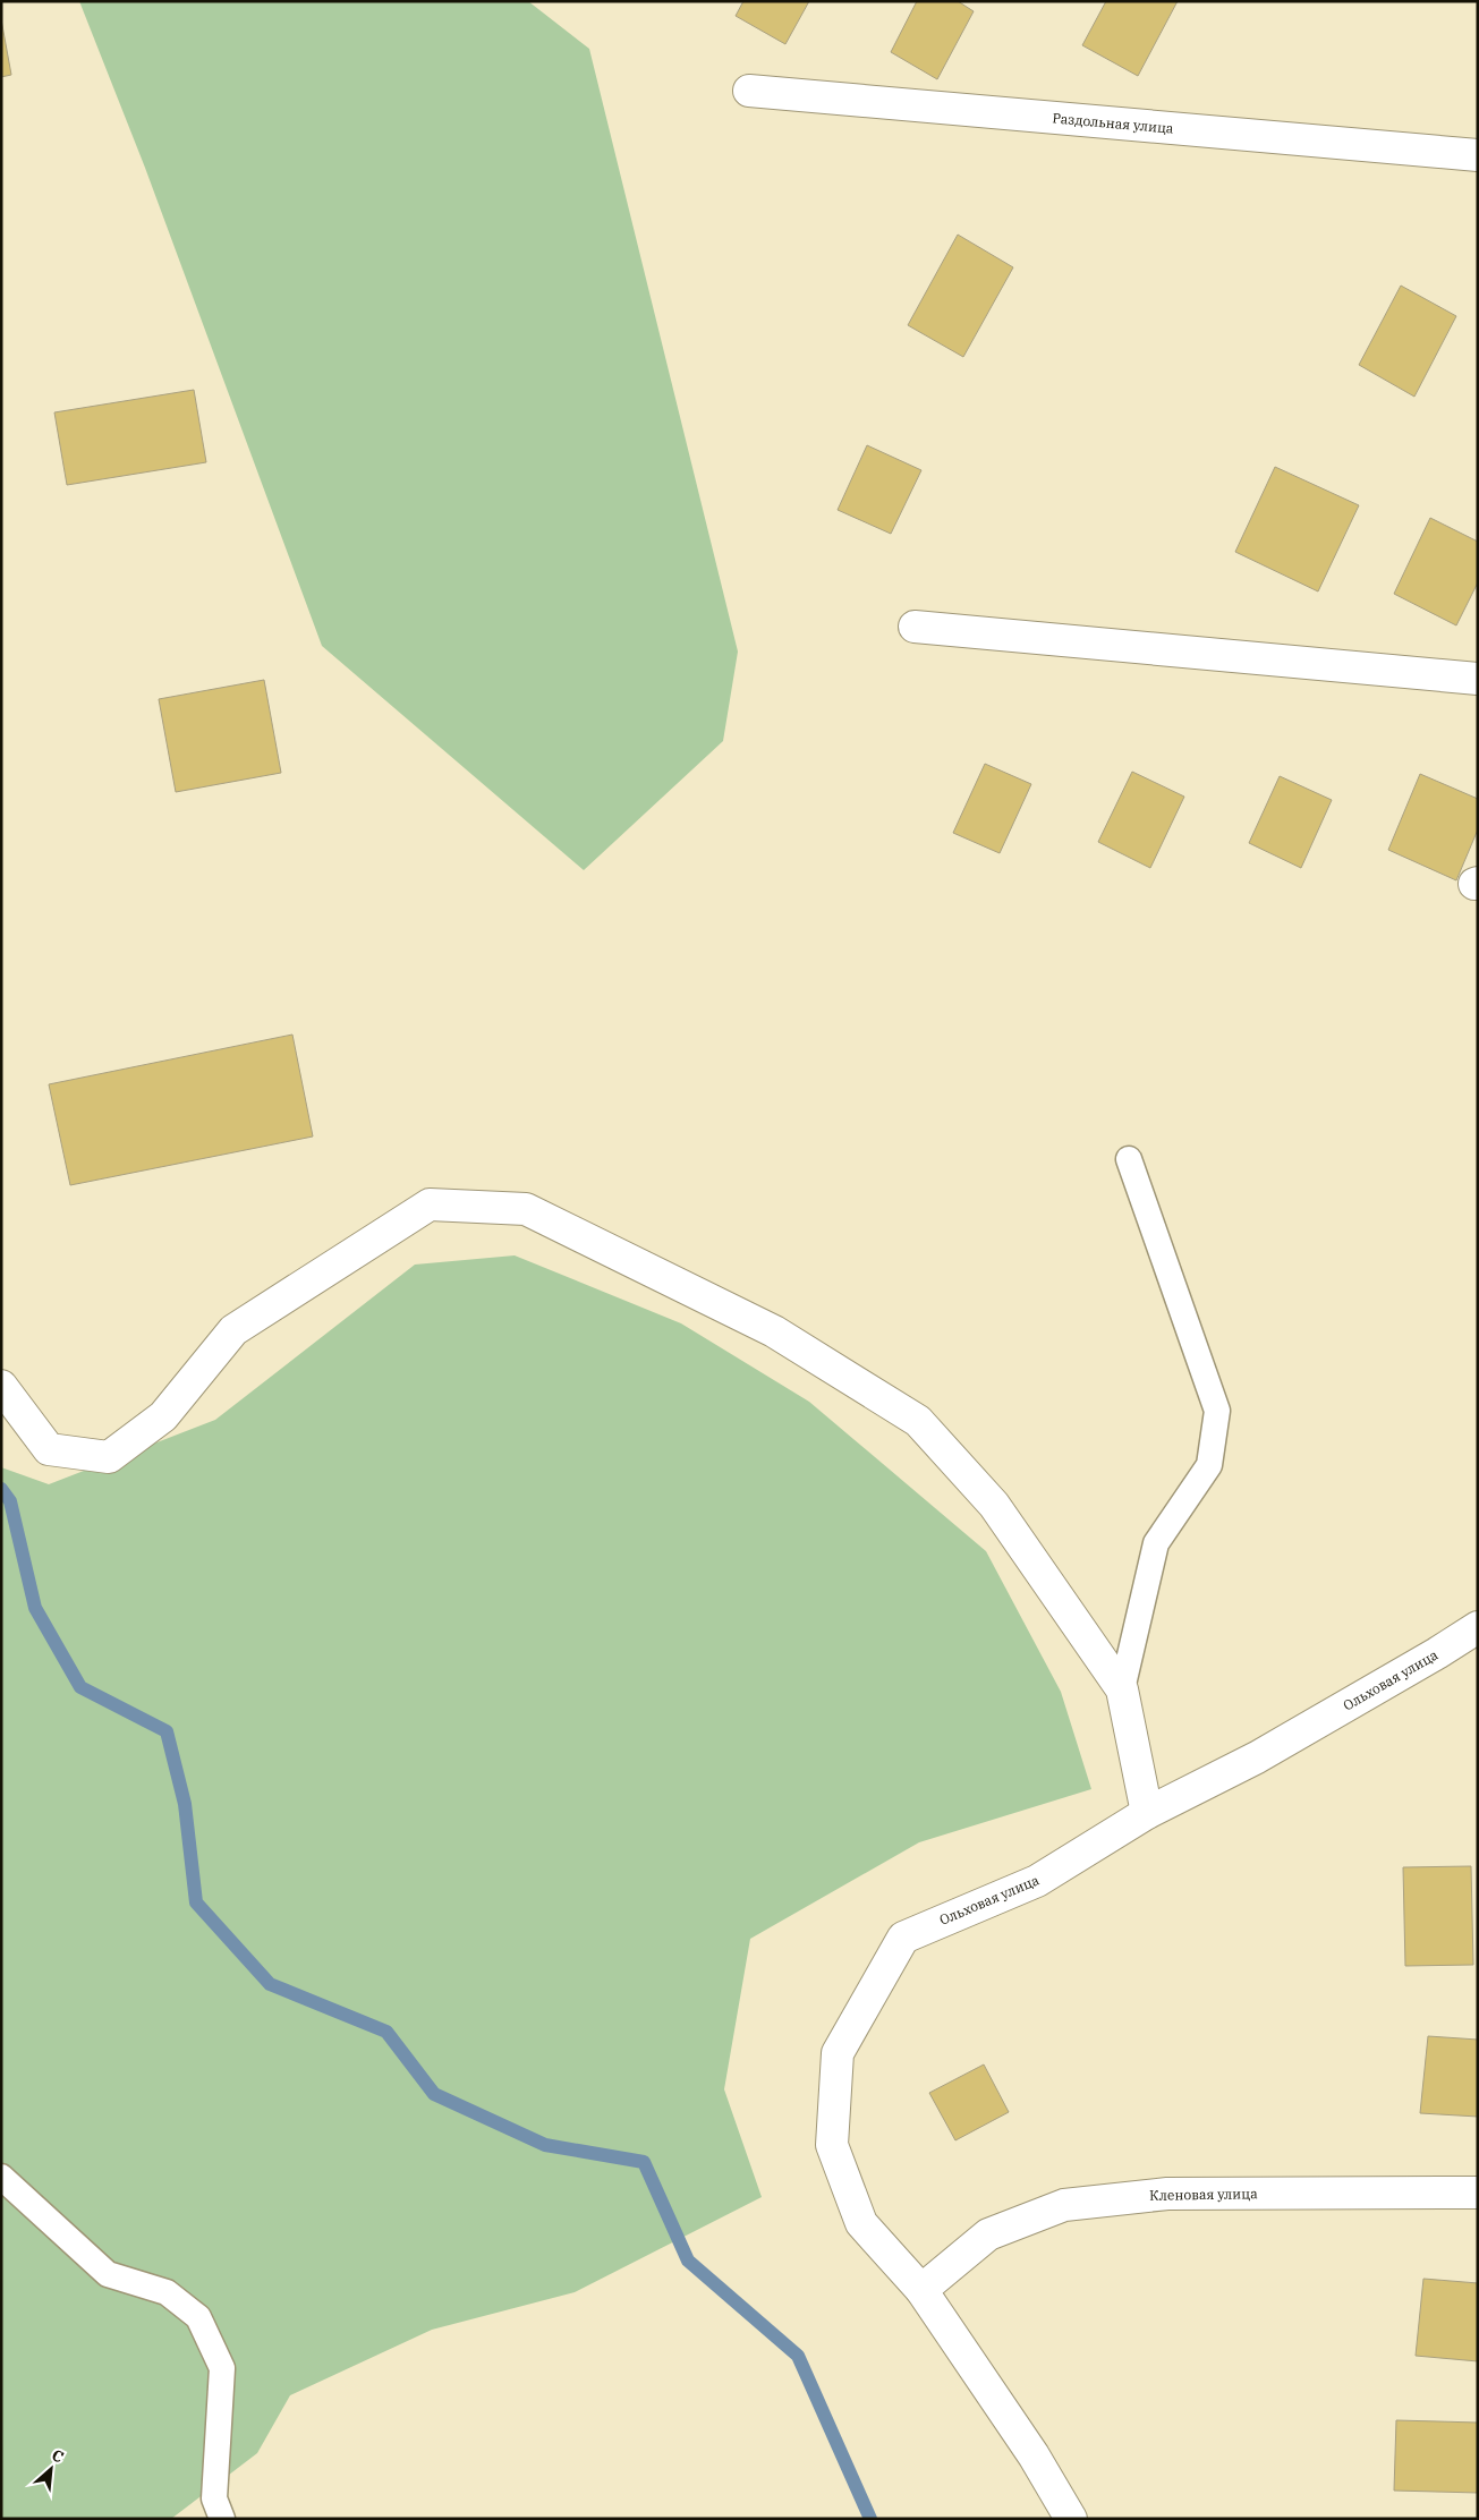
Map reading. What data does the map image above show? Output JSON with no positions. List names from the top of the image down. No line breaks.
{"streets":{"street":["Раздольная улица","Ольховая улица","Кленовая улица"]},"crossings":[["Ольховая улица","Кленовая улица"]],"north":"top right"}
